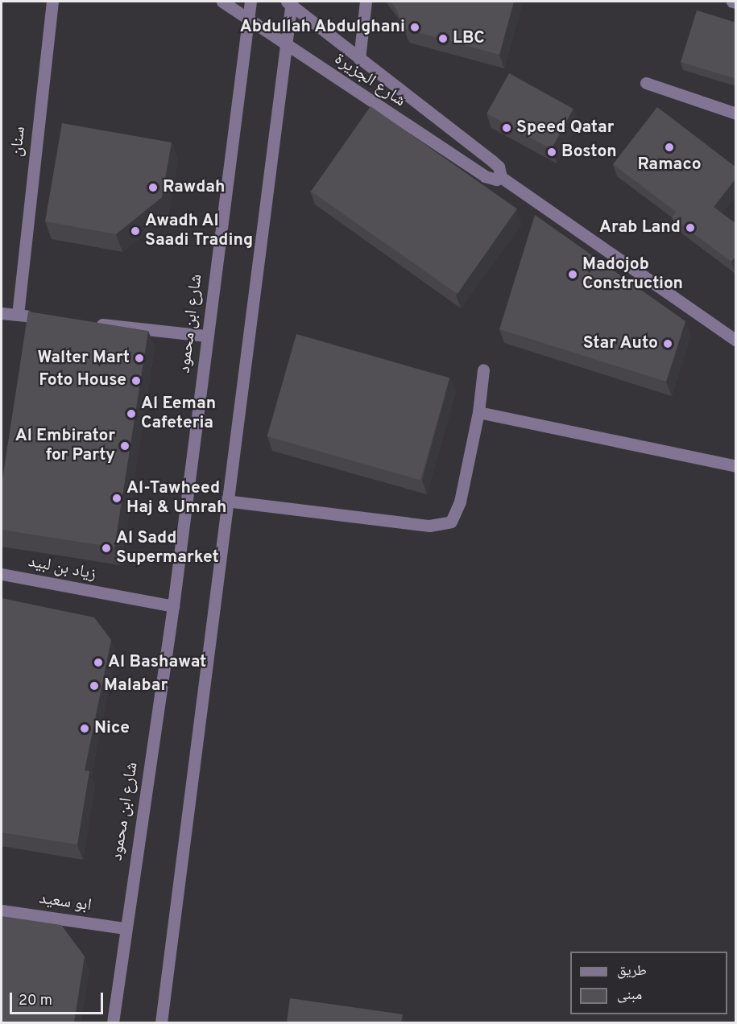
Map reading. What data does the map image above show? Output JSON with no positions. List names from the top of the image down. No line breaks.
{"streets":{"street":["شارع الجزيرة","سنان","شارع ابن محمود","زياد بن لبيد","ابو سعيد"]},"crossings":[["شارع الجزيرة","شارع ابن محمود"],["شارع ابن محمود","زياد بن لبيد"],["شارع ابن محمود","ابو سعيد"]],"places":["Abdullah Abdulghani","LBC","Speed Qatar","Ramaco","Boston","Rawdah","Arab Land","Awadh Al Saadi Trading","Madojob Construction","Star Auto","Walter Mart","Foto House","Al Eeman Cafeteria","Al Embirator for Party","Al-Tawheed Haj & Umrah","Al Sadd Supermarket","Al Bashawat","Malabar","Nice"],"legend":["طريق","مبنى"],"scale_bar":"20 m"}
